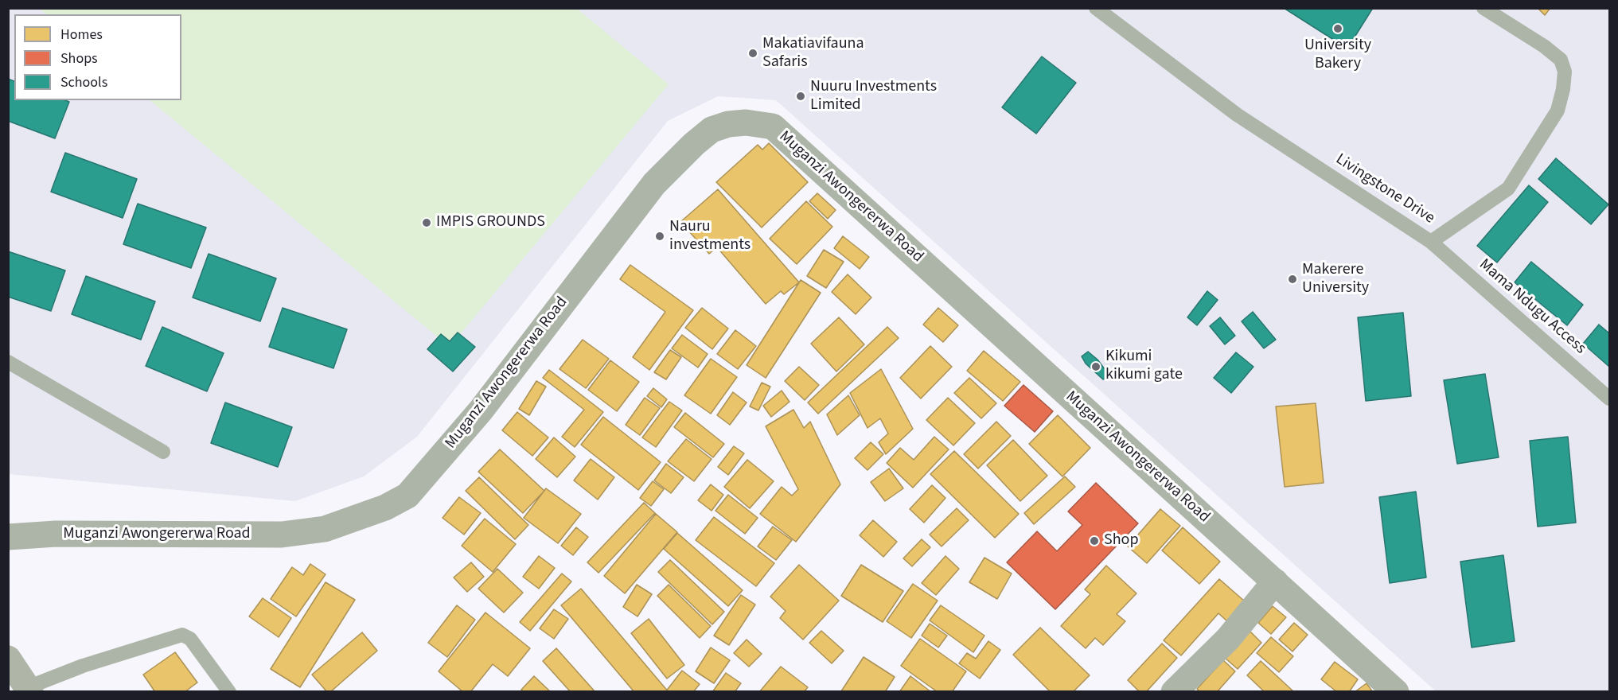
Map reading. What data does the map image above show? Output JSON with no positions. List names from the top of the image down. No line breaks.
{"streets":{"street":["Muganzi Awongererwa Road"],"lane":["Livingstone Drive","Mama Ndugu Access"]},"crossings":[["Livingstone Drive","Mama Ndugu Access"]],"places":["University Bakery","Makatiavifauna Safaris","Nuuru Investments Limited","IMPIS GROUNDS","Nauru investments","Makerere University","Kikumi kikumi gate","Shop"],"legend":["Homes","Shops","Schools"]}
